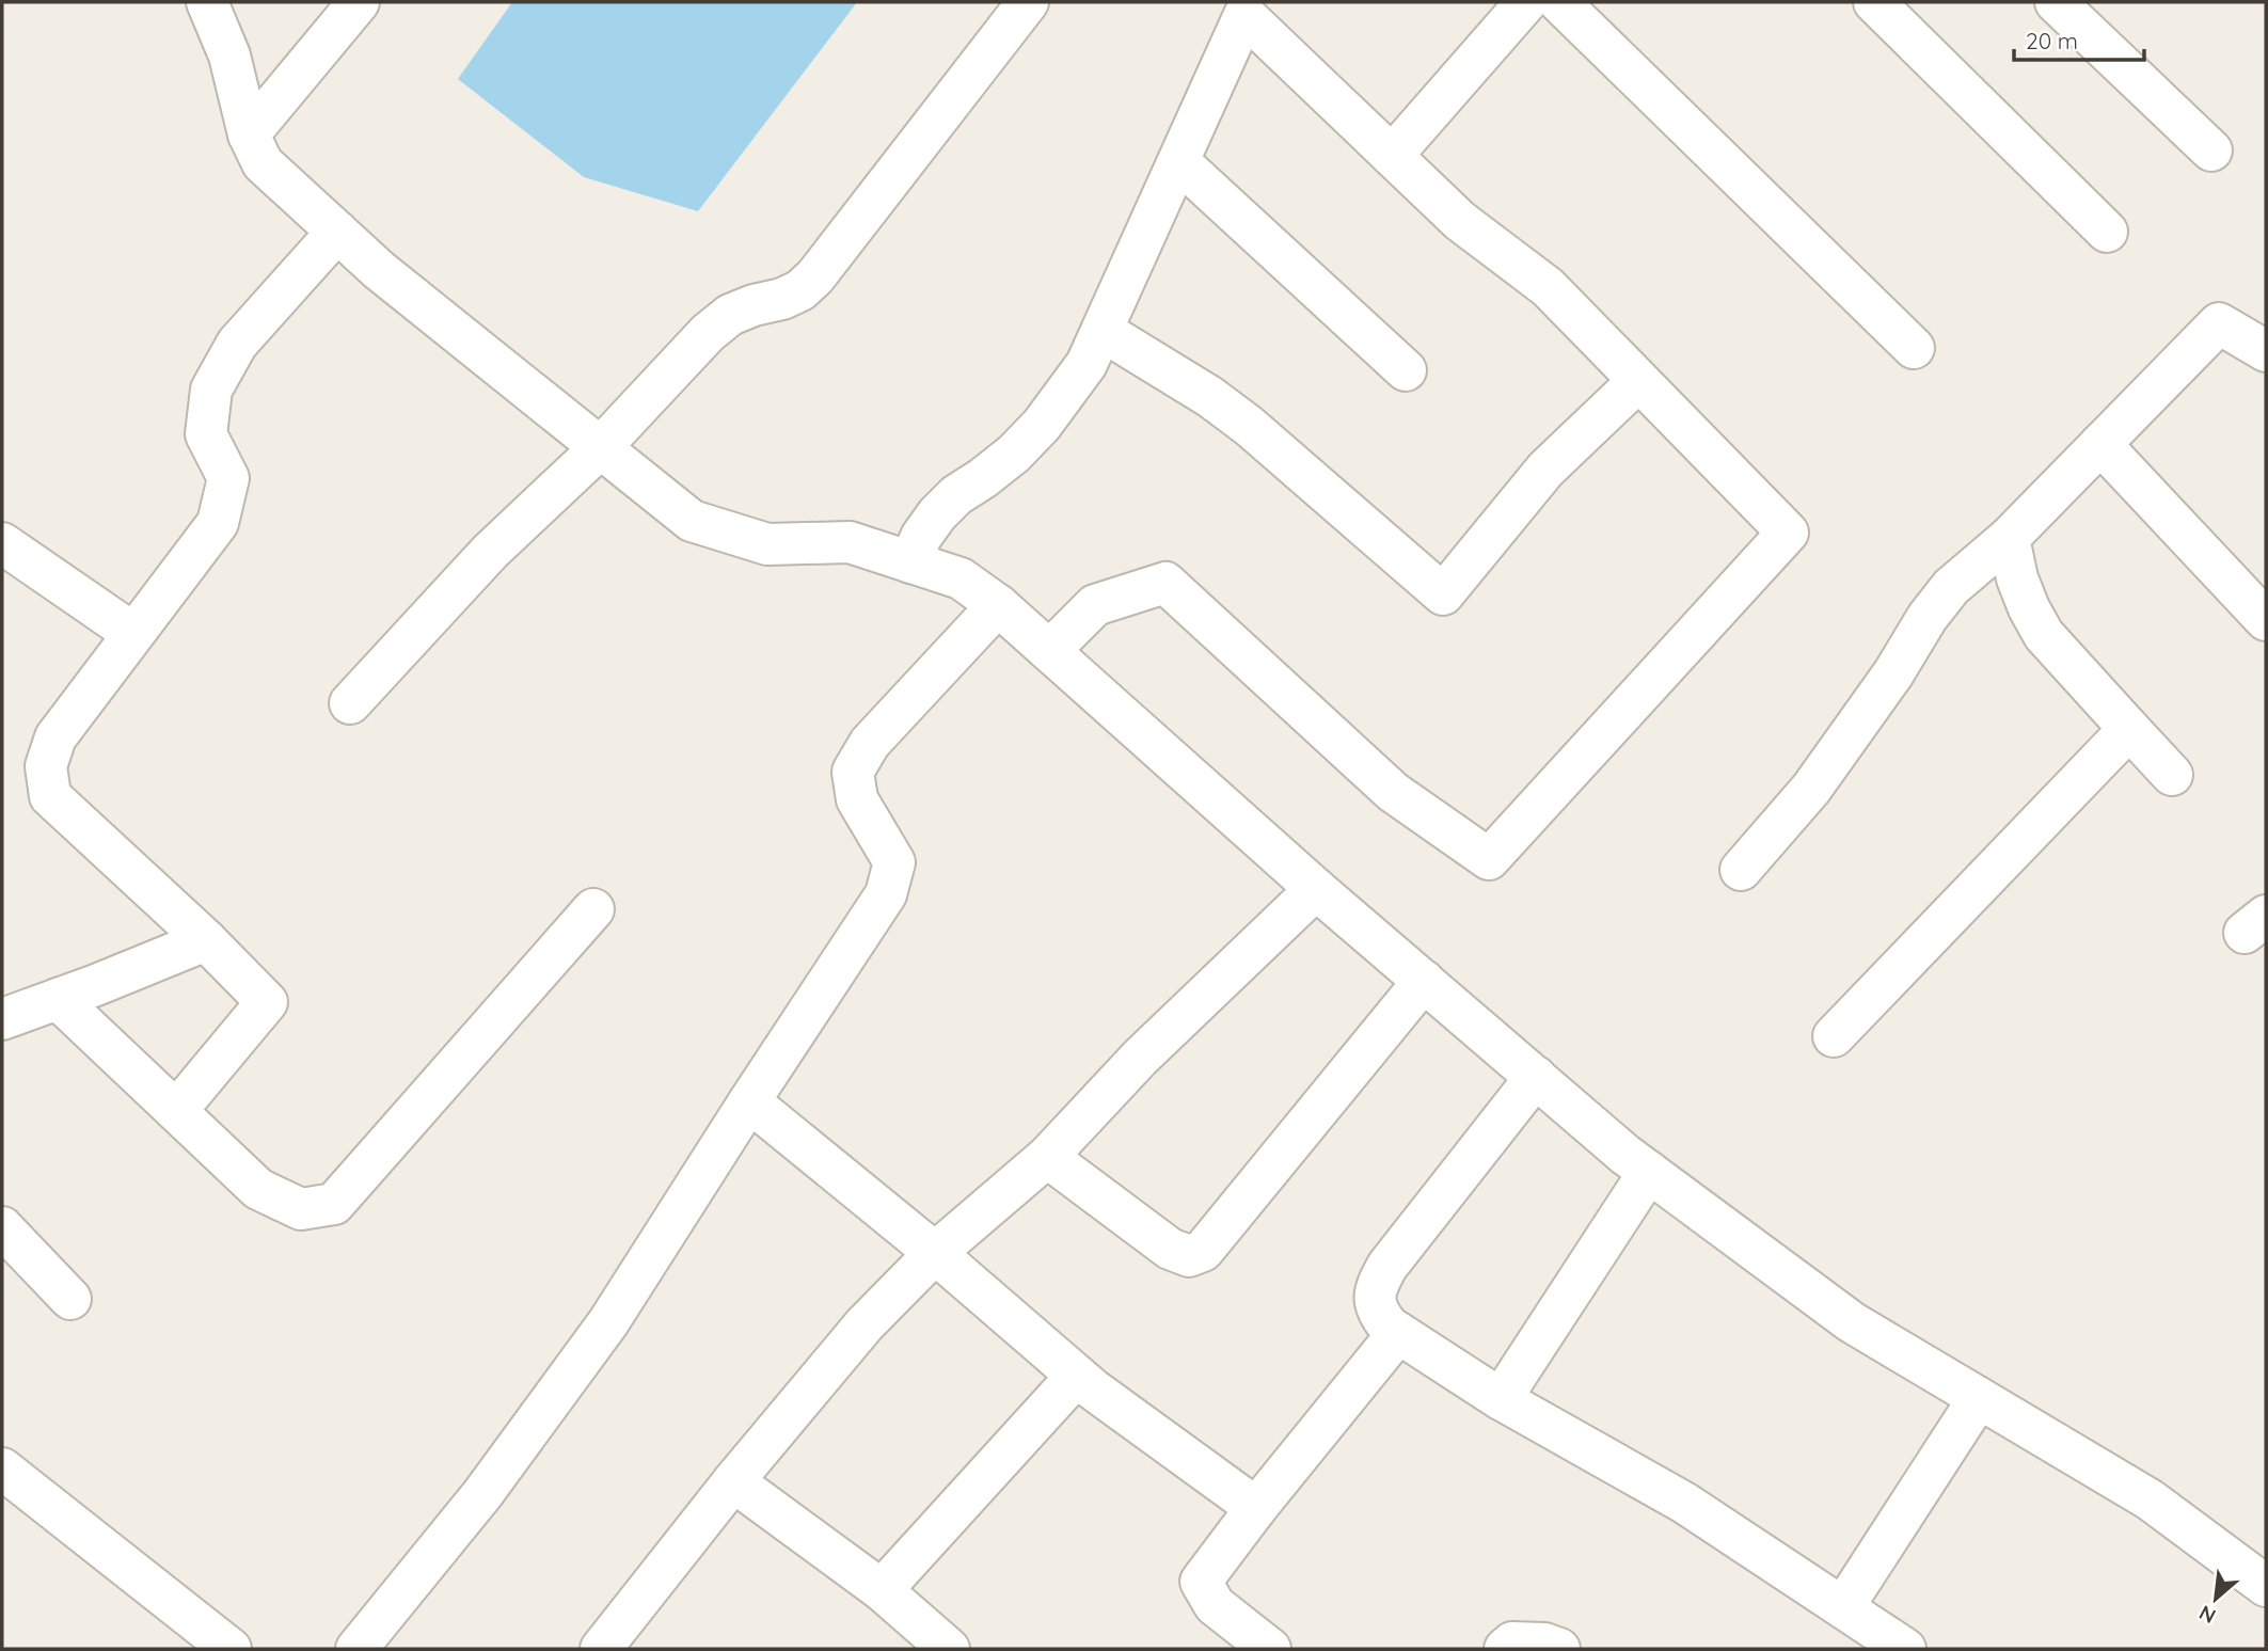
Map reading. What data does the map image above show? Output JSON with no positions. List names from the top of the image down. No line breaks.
{"scale_bar":"20 m","north":"bottom left"}
